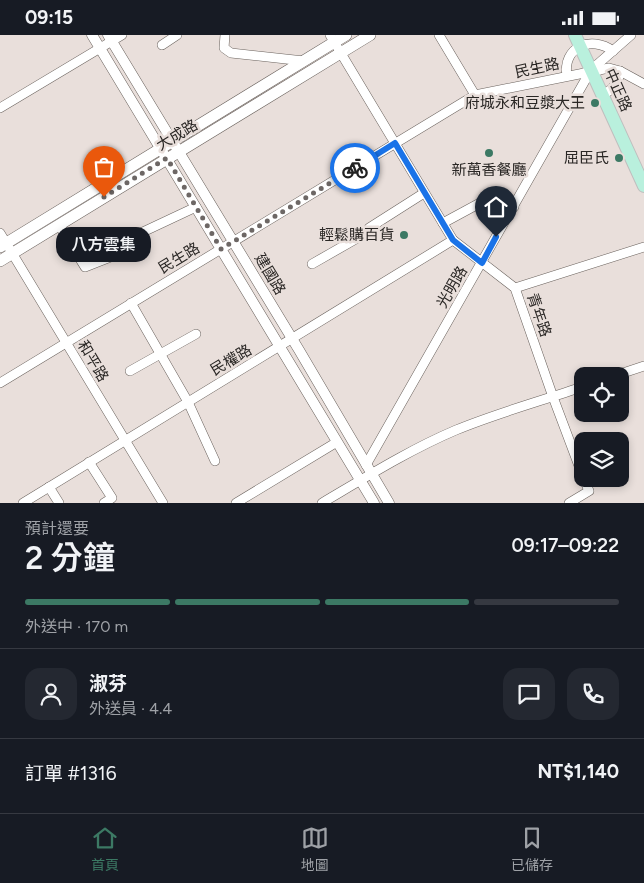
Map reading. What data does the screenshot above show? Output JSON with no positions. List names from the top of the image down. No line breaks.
{"streets":{"main road":["中正路","大成路"],"street":["民生路","建國路","光明路","青年路","民權路","和平路"]},"crossings":[["民生路","中正路"],["民生路","建國路"],["民生路","光明路"],["民生路","青年路"],["民生路","和平路"],["中正路","光明路"],["大成路","建國路"],["大成路","青年路"],["大成路","和平路"],["建國路","光明路"],["建國路","民權路"],["光明路","青年路"],["青年路","民權路"],["民權路","和平路"]],"places":["府城永和豆漿大王","新萬香餐廳","屈臣氏","八方雲集","輕鬆購百貨"],"page":{"status":"09:15","bubble":"八方雲集","heading":["2 分鐘","預計還要","09:17–09:22"],"panel":["淑芬","外送員 · 4.4","訂單 #1316","NT$1,140"],"bar":"外送中 · 170 m","tabs":["首頁","地圖","已儲存"]}}
